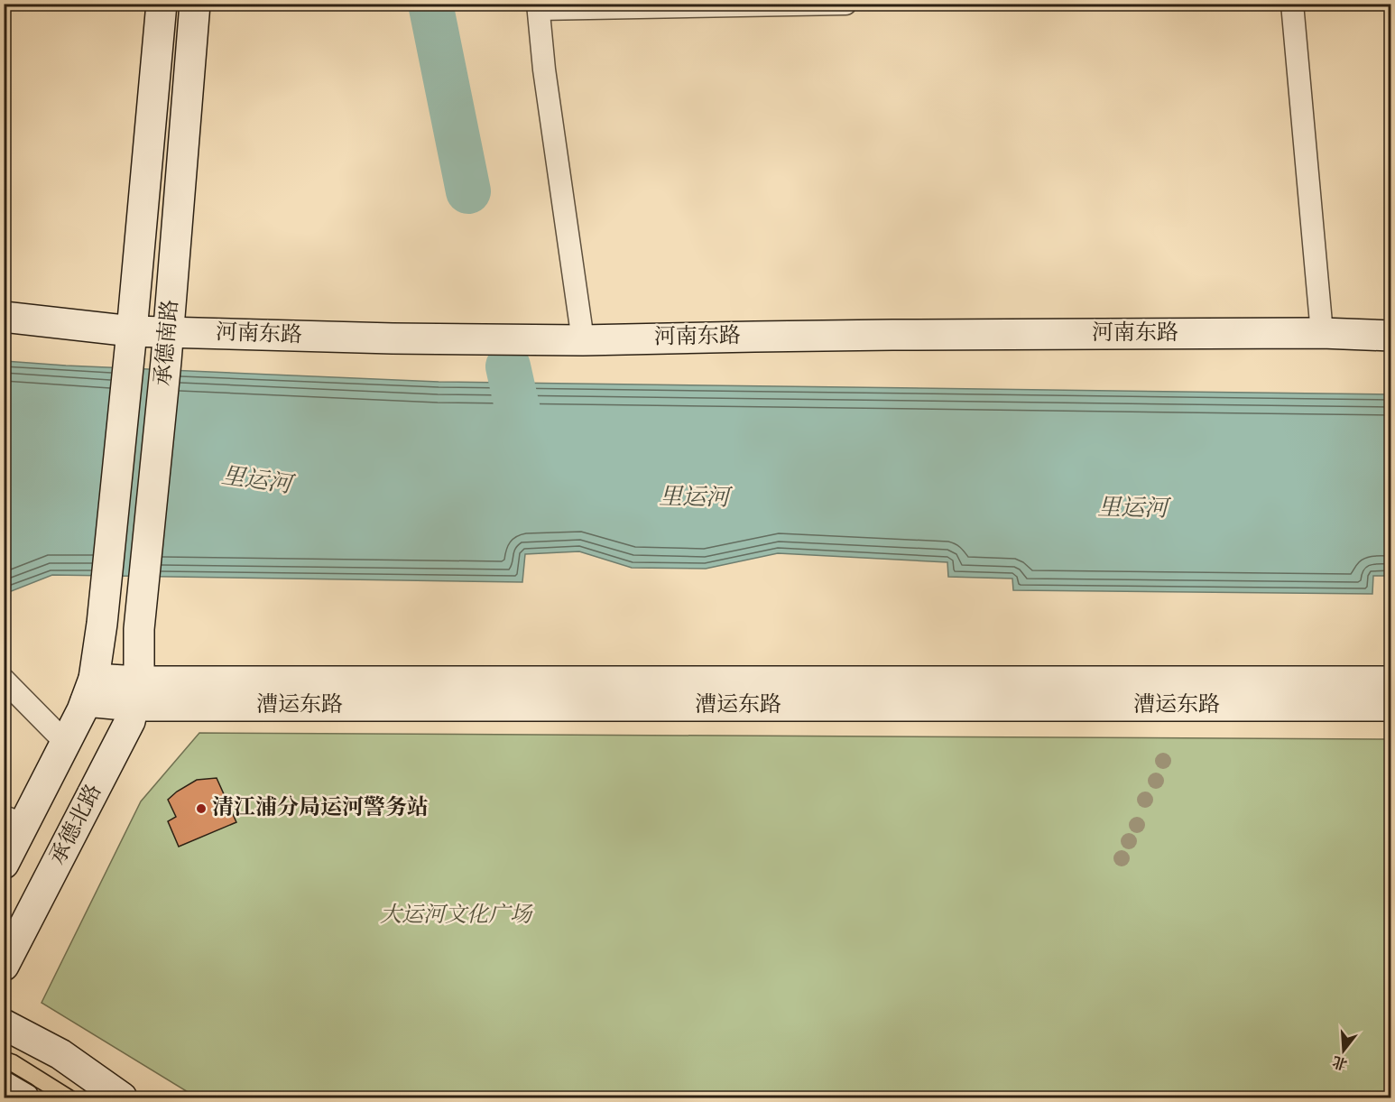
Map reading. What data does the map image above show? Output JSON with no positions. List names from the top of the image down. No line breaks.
{"streets":{"main road":["河南东路","承德南路","漕运东路","承德北路"]},"crossings":[["河南东路","承德南路"],["承德南路","漕运东路"],["承德南路","承德北路"],["漕运东路","承德北路"]],"water":["里运河"],"parks":["大运河文化广场"],"places":["清江浦分局运河警务站"],"north":"bottom"}
